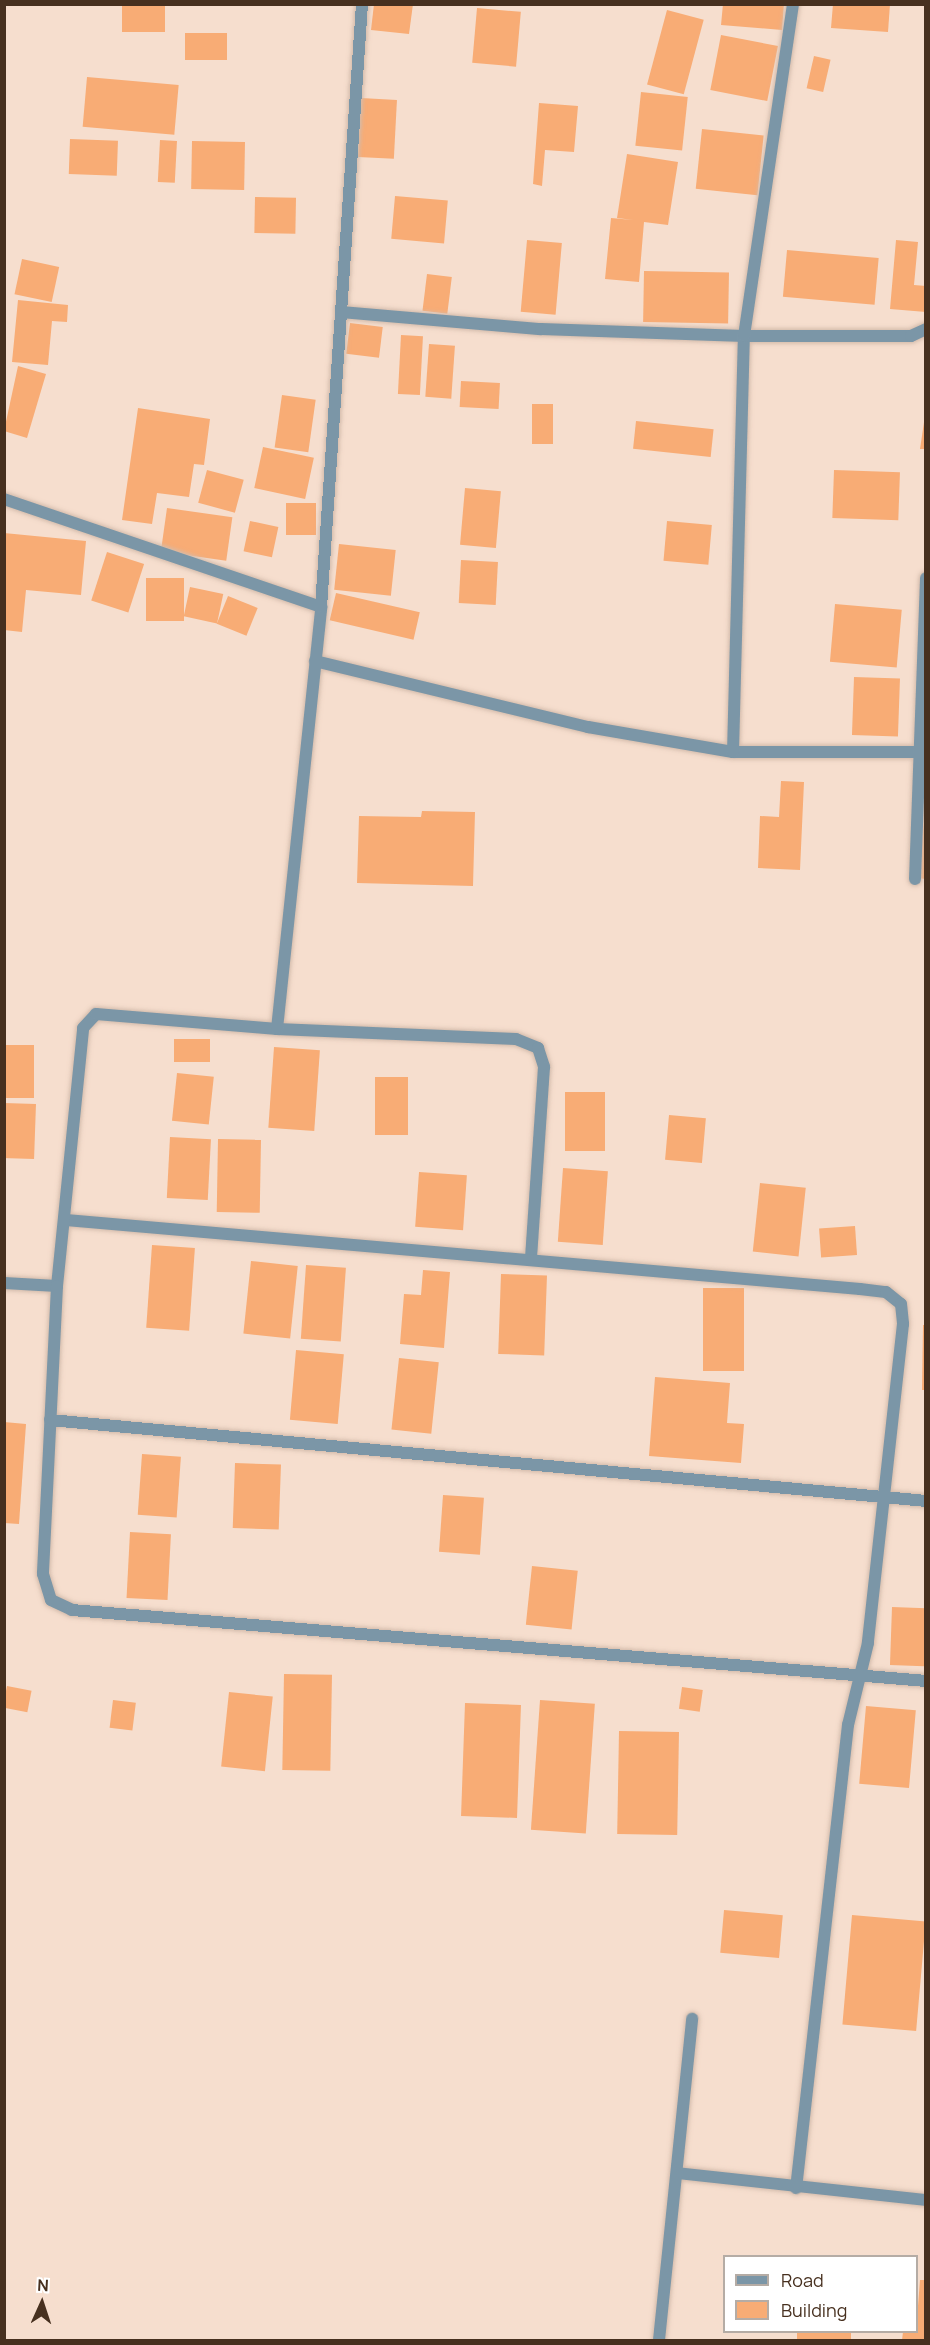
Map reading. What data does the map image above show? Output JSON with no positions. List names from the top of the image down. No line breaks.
{"legend":["Road","Building"],"north":"top"}
